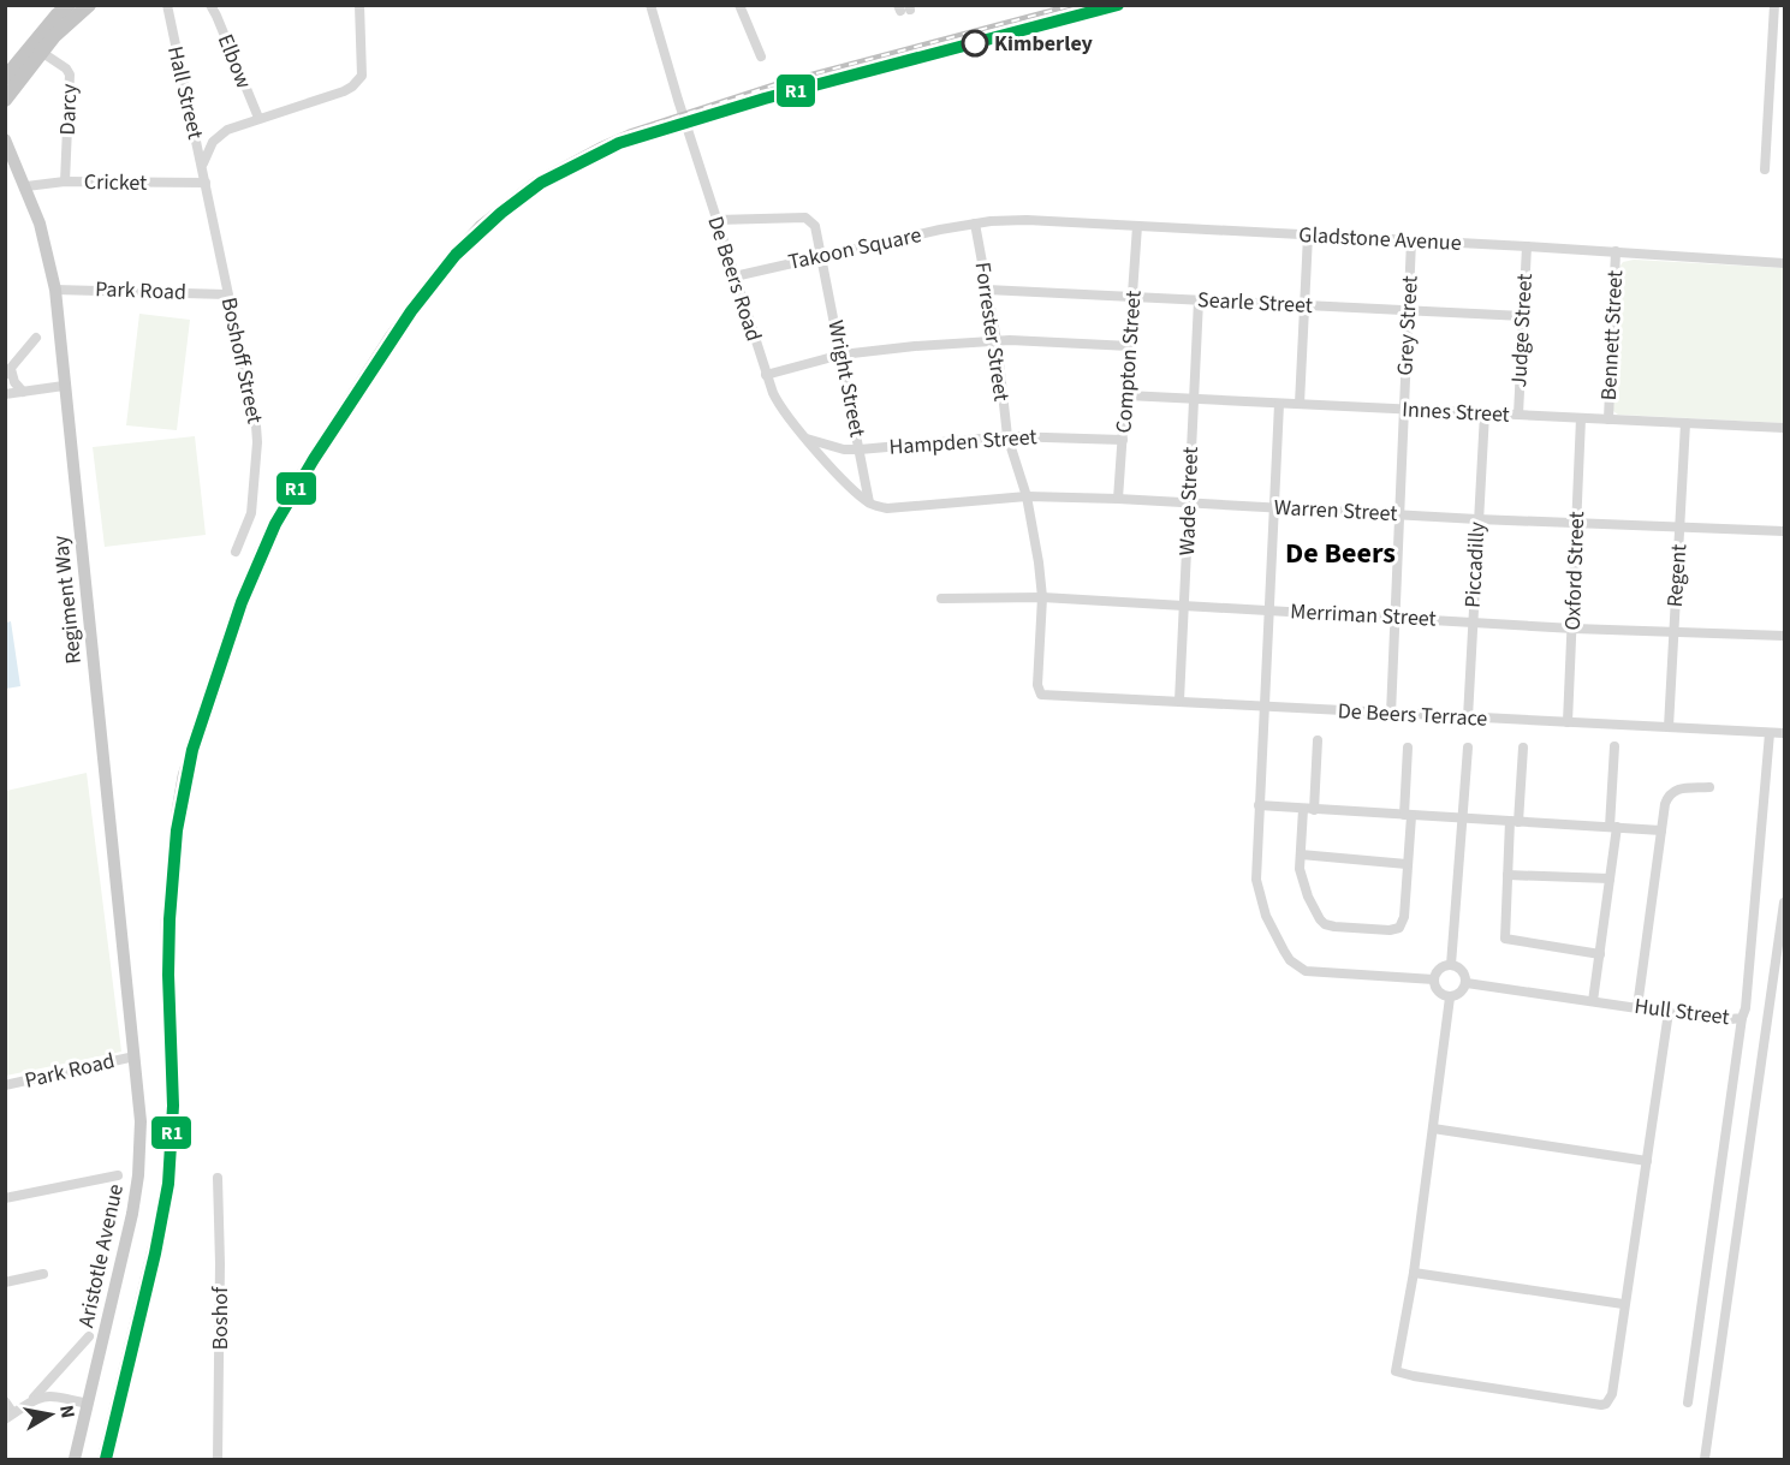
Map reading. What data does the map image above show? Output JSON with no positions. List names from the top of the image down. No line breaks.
{"streets":{"main road":["Regiment Way","Aristotle Avenue"],"street":["Elbow","Hall Street","Darcy","Cricket","Gladstone Avenue","Takoon Square","De Beers Road","Park Road","Searle Street","Grey Street","Judge Street","Forrester Street","Bennett Street","Boshoff Street","Compton Street","Wright Street","Innes Street","Hampden Street","Wade Street","Warren Street","Piccadilly","Oxford Street","Regent","Merriman Street","De Beers Terrace","Hull Street","Boshof"]},"crossings":[["Hall Street","Boshoff Street"],["Darcy","Cricket"],["Cricket","Boshoff Street"],["Cricket","Regiment Way"],["Gladstone Avenue","Takoon Square"],["Gladstone Avenue","Grey Street"],["Gladstone Avenue","Judge Street"],["Gladstone Avenue","Forrester Street"],["Gladstone Avenue","Bennett Street"],["Gladstone Avenue","Compton Street"],["Takoon Square","De Beers Road"],["Takoon Square","Forrester Street"],["Takoon Square","Wright Street"],["De Beers Road","Wright Street"],["De Beers Road","Hampden Street"],["De Beers Road","Warren Street"],["Park Road","Boshoff Street"],["Park Road","Regiment Way"],["Park Road","Aristotle Avenue"],["Searle Street","Grey Street"],["Searle Street","Judge Street"],["Searle Street","Forrester Street"],["Searle Street","Compton Street"],["Searle Street","Wade Street"],["Grey Street","Innes Street"],["Grey Street","Warren Street"],["Grey Street","Merriman Street"],["Grey Street","De Beers Terrace"],["Judge Street","Innes Street"],["Forrester Street","Hampden Street"],["Forrester Street","Warren Street"],["Forrester Street","Merriman Street"],["Forrester Street","De Beers Terrace"],["Bennett Street","Innes Street"],["Compton Street","Innes Street"],["Compton Street","Hampden Street"],["Compton Street","Warren Street"],["Wright Street","Hampden Street"],["Innes Street","Wade Street"],["Innes Street","Piccadilly"],["Innes Street","Oxford Street"],["Innes Street","Regent"],["Wade Street","Warren Street"],["Wade Street","Merriman Street"],["Wade Street","De Beers Terrace"],["Warren Street","Piccadilly"],["Warren Street","Oxford Street"],["Warren Street","Regent"],["Piccadilly","Merriman Street"],["Piccadilly","De Beers Terrace"],["Oxford Street","Merriman Street"],["Oxford Street","De Beers Terrace"],["Regent","Merriman Street"],["Regent","De Beers Terrace"],["Regiment Way","Aristotle Avenue"],["De Beers Terrace","Hull Street"]],"districts":["De Beers"],"places":["Kimberley"],"lines":["transit line R1"],"north":"right"}
